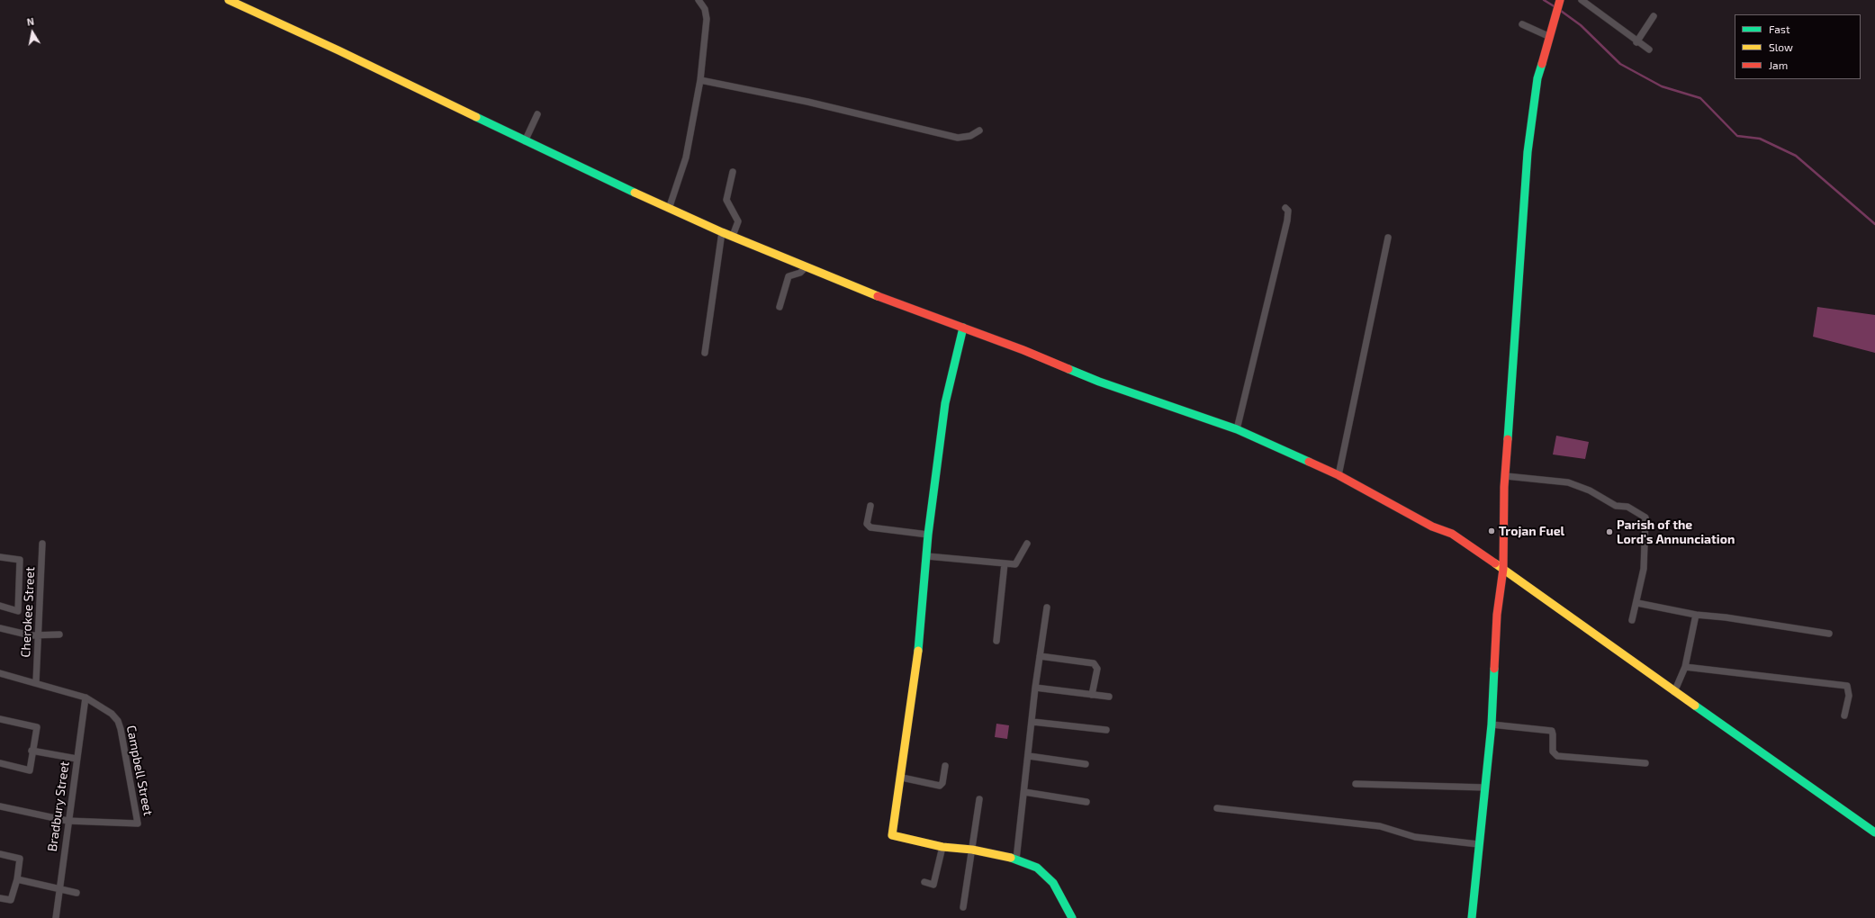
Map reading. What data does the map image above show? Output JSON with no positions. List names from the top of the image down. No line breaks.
{"streets":{"street":["Cherokee Street","Campbell Street","Bradbury Street"]},"crossings":[["Cherokee Street","Campbell Street"],["Campbell Street","Bradbury Street"]],"places":["Trojan Fuel","Parish of the Lord's Annunciation"],"legend":["Fast","Slow","Jam"],"north":"top"}
